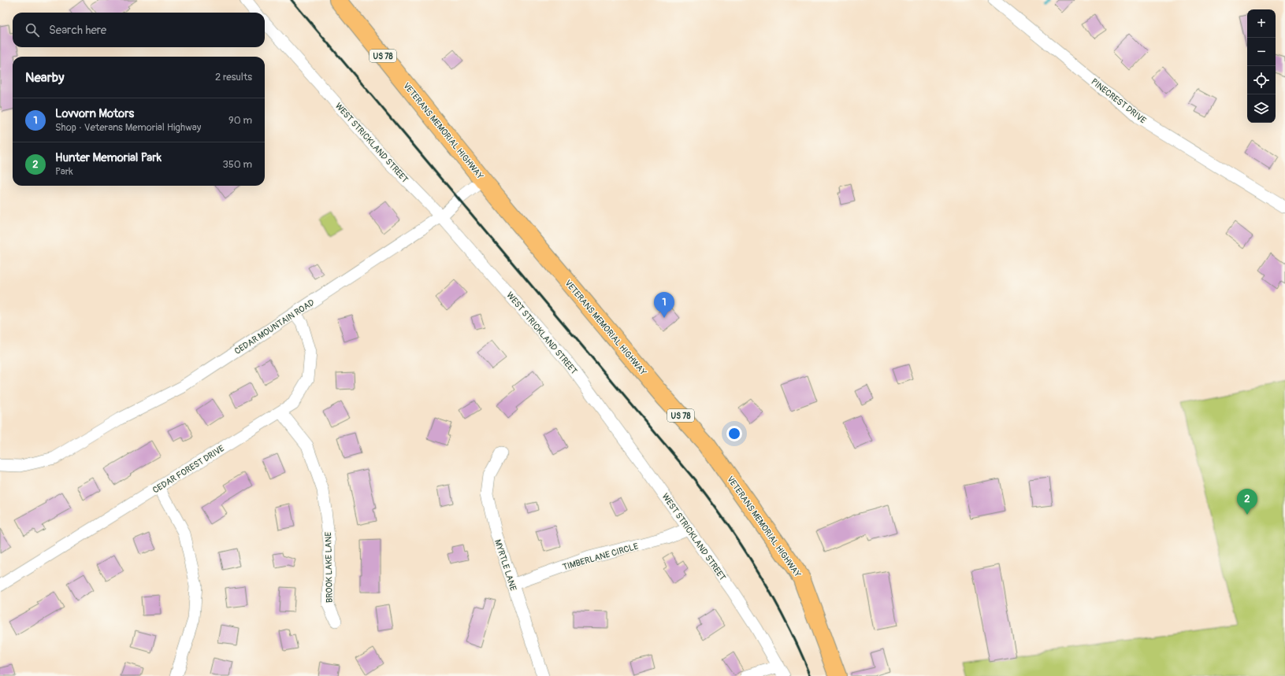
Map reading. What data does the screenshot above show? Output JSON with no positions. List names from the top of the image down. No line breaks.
{"streets":{"main road":["US 78","VETERANS MEMORIAL HIGHWAY"],"street":["PINECREST DRIVE","WEST STRICKLAND STREET","CEDAR MOUNTAIN ROAD","CEDAR FOREST DRIVE","TIMBERLANE CIRCLE","MYRTLE LANE","BROOK LAKE LANE"]},"crossings":[["VETERANS MEMORIAL HIGHWAY","CEDAR MOUNTAIN ROAD"],["WEST STRICKLAND STREET","CEDAR MOUNTAIN ROAD"],["WEST STRICKLAND STREET","TIMBERLANE CIRCLE"],["CEDAR MOUNTAIN ROAD","CEDAR FOREST DRIVE"],["CEDAR FOREST DRIVE","BROOK LAKE LANE"],["TIMBERLANE CIRCLE","MYRTLE LANE"]],"page":{"map_buttons":["+","−"],"search":"Search here","heading":["Nearby","2 results"],"list":[{"mark":"1","name":"Lovvorn Motors","note":"Shop · Veterans Memorial Highway","value":"90 m"},{"mark":"2","name":"Hunter Memorial Park","note":"Park","value":"350 m"}],"pins":["1","2"]}}
